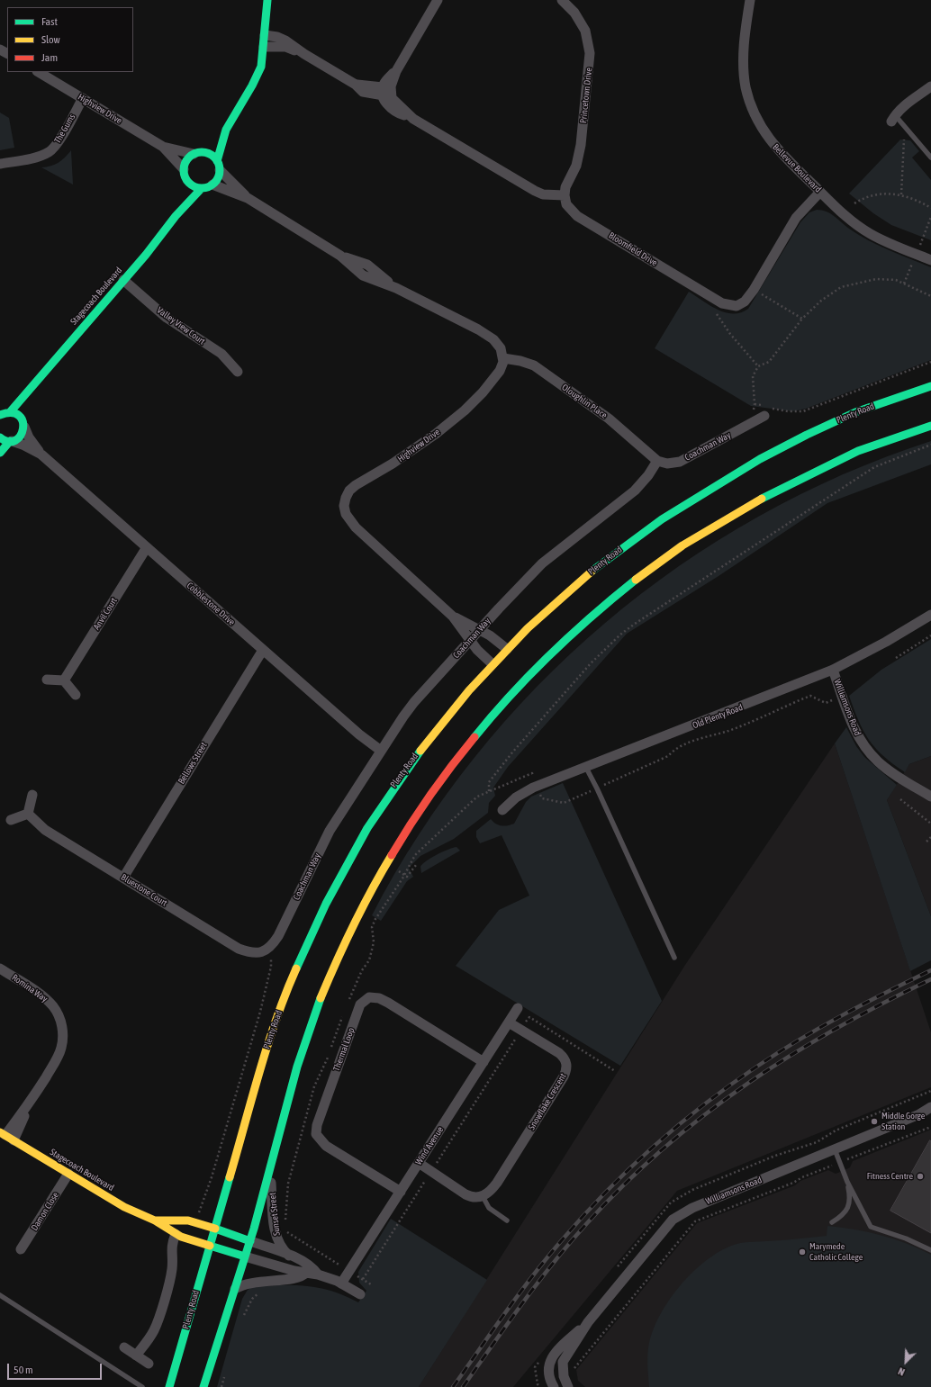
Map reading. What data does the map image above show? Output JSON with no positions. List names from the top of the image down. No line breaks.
{"streets":{"main road":["Stagecoach Boulevard","Plenty Road"],"street":["Princetown Drive","Highview Drive","The Gums","Bellevue Boulevard","Bloomfield Drive","Valley View Court","Oloughlin Place","Coachman Way","Cobblestone Drive","Anvil Court","Williamsons Road","Old Plenty Road","Bellows Street","Bluestone Court","Romina Way","Thermal Loop","Snowflake Crescent","Wind Avenue","Damon Close","Sunset Street"]},"crossings":[["Princetown Drive","Bloomfield Drive"],["Highview Drive","The Gums"],["Highview Drive","Stagecoach Boulevard"],["Highview Drive","Oloughlin Place"],["Highview Drive","Plenty Road"],["Highview Drive","Coachman Way"],["Bellevue Boulevard","Bloomfield Drive"],["Stagecoach Boulevard","Valley View Court"],["Stagecoach Boulevard","Plenty Road"],["Stagecoach Boulevard","Cobblestone Drive"],["Stagecoach Boulevard","Romina Way"],["Stagecoach Boulevard","Damon Close"],["Stagecoach Boulevard","Sunset Street"],["Oloughlin Place","Coachman Way"],["Coachman Way","Cobblestone Drive"],["Coachman Way","Bluestone Court"],["Cobblestone Drive","Anvil Court"],["Cobblestone Drive","Bellows Street"],["Williamsons Road","Old Plenty Road"],["Bellows Street","Bluestone Court"],["Thermal Loop","Wind Avenue"],["Snowflake Crescent","Wind Avenue"],["Wind Avenue","Sunset Street"]],"places":["Middle Gorge Station","Fitness Centre","Marymede Catholic College"],"legend":["Fast","Slow","Jam"],"scale_bar":"50 m","north":"bottom left"}
